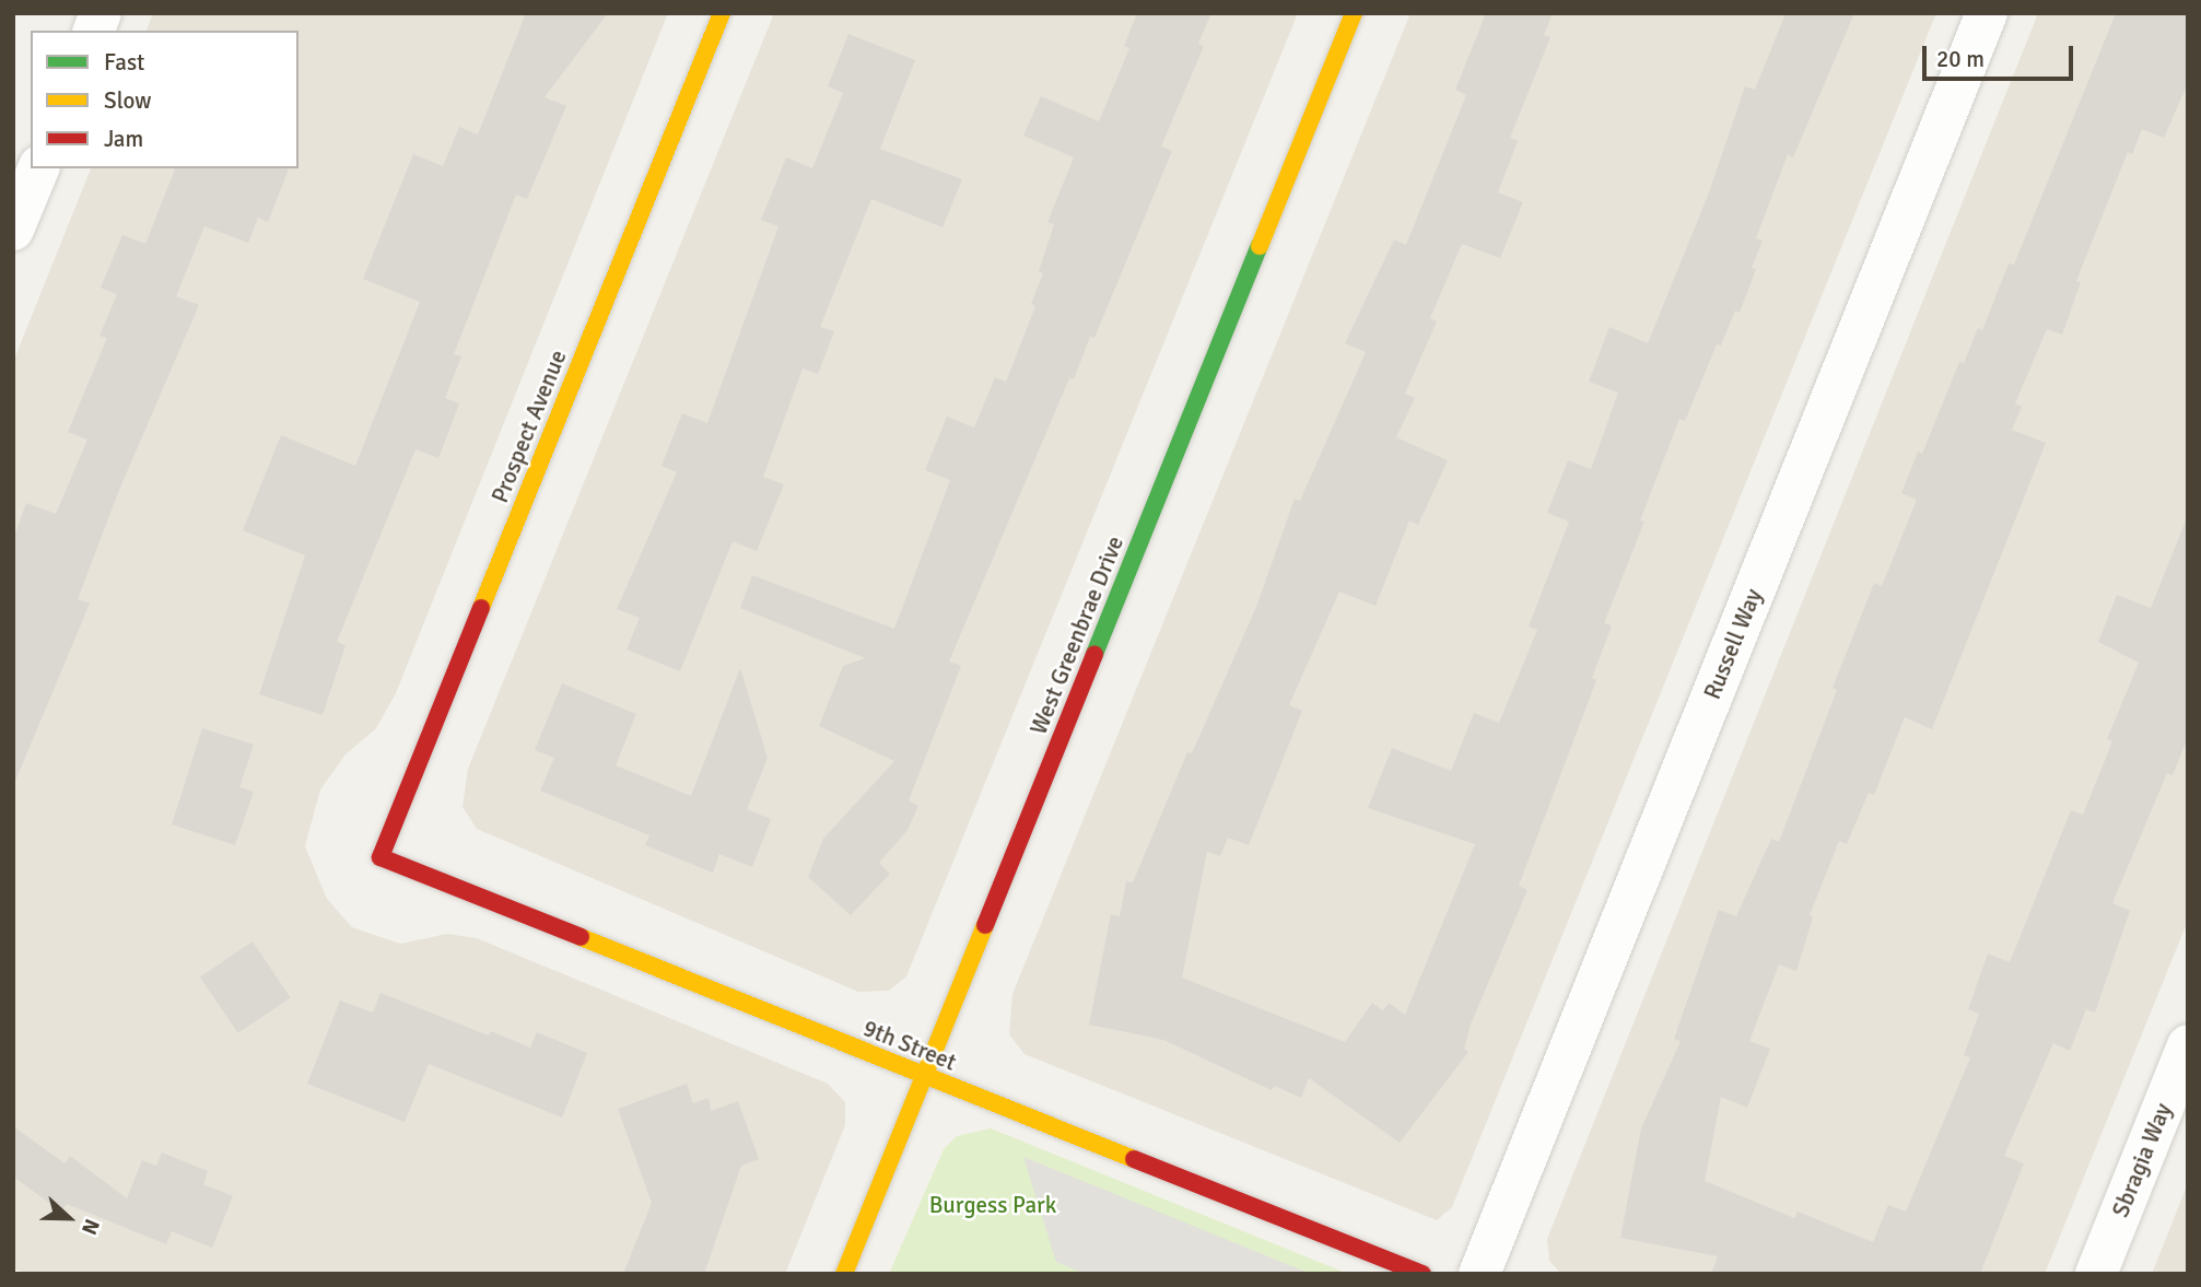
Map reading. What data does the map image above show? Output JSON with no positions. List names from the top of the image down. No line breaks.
{"streets":{"street":["Prospect Avenue","West Greenbrae Drive","Russell Way","9th Street","Sbragia Way"]},"crossings":[["Prospect Avenue","9th Street"],["West Greenbrae Drive","9th Street"]],"parks":["Burgess Park"],"legend":["Fast","Slow","Jam"],"scale_bar":"20 m","north":"right"}
